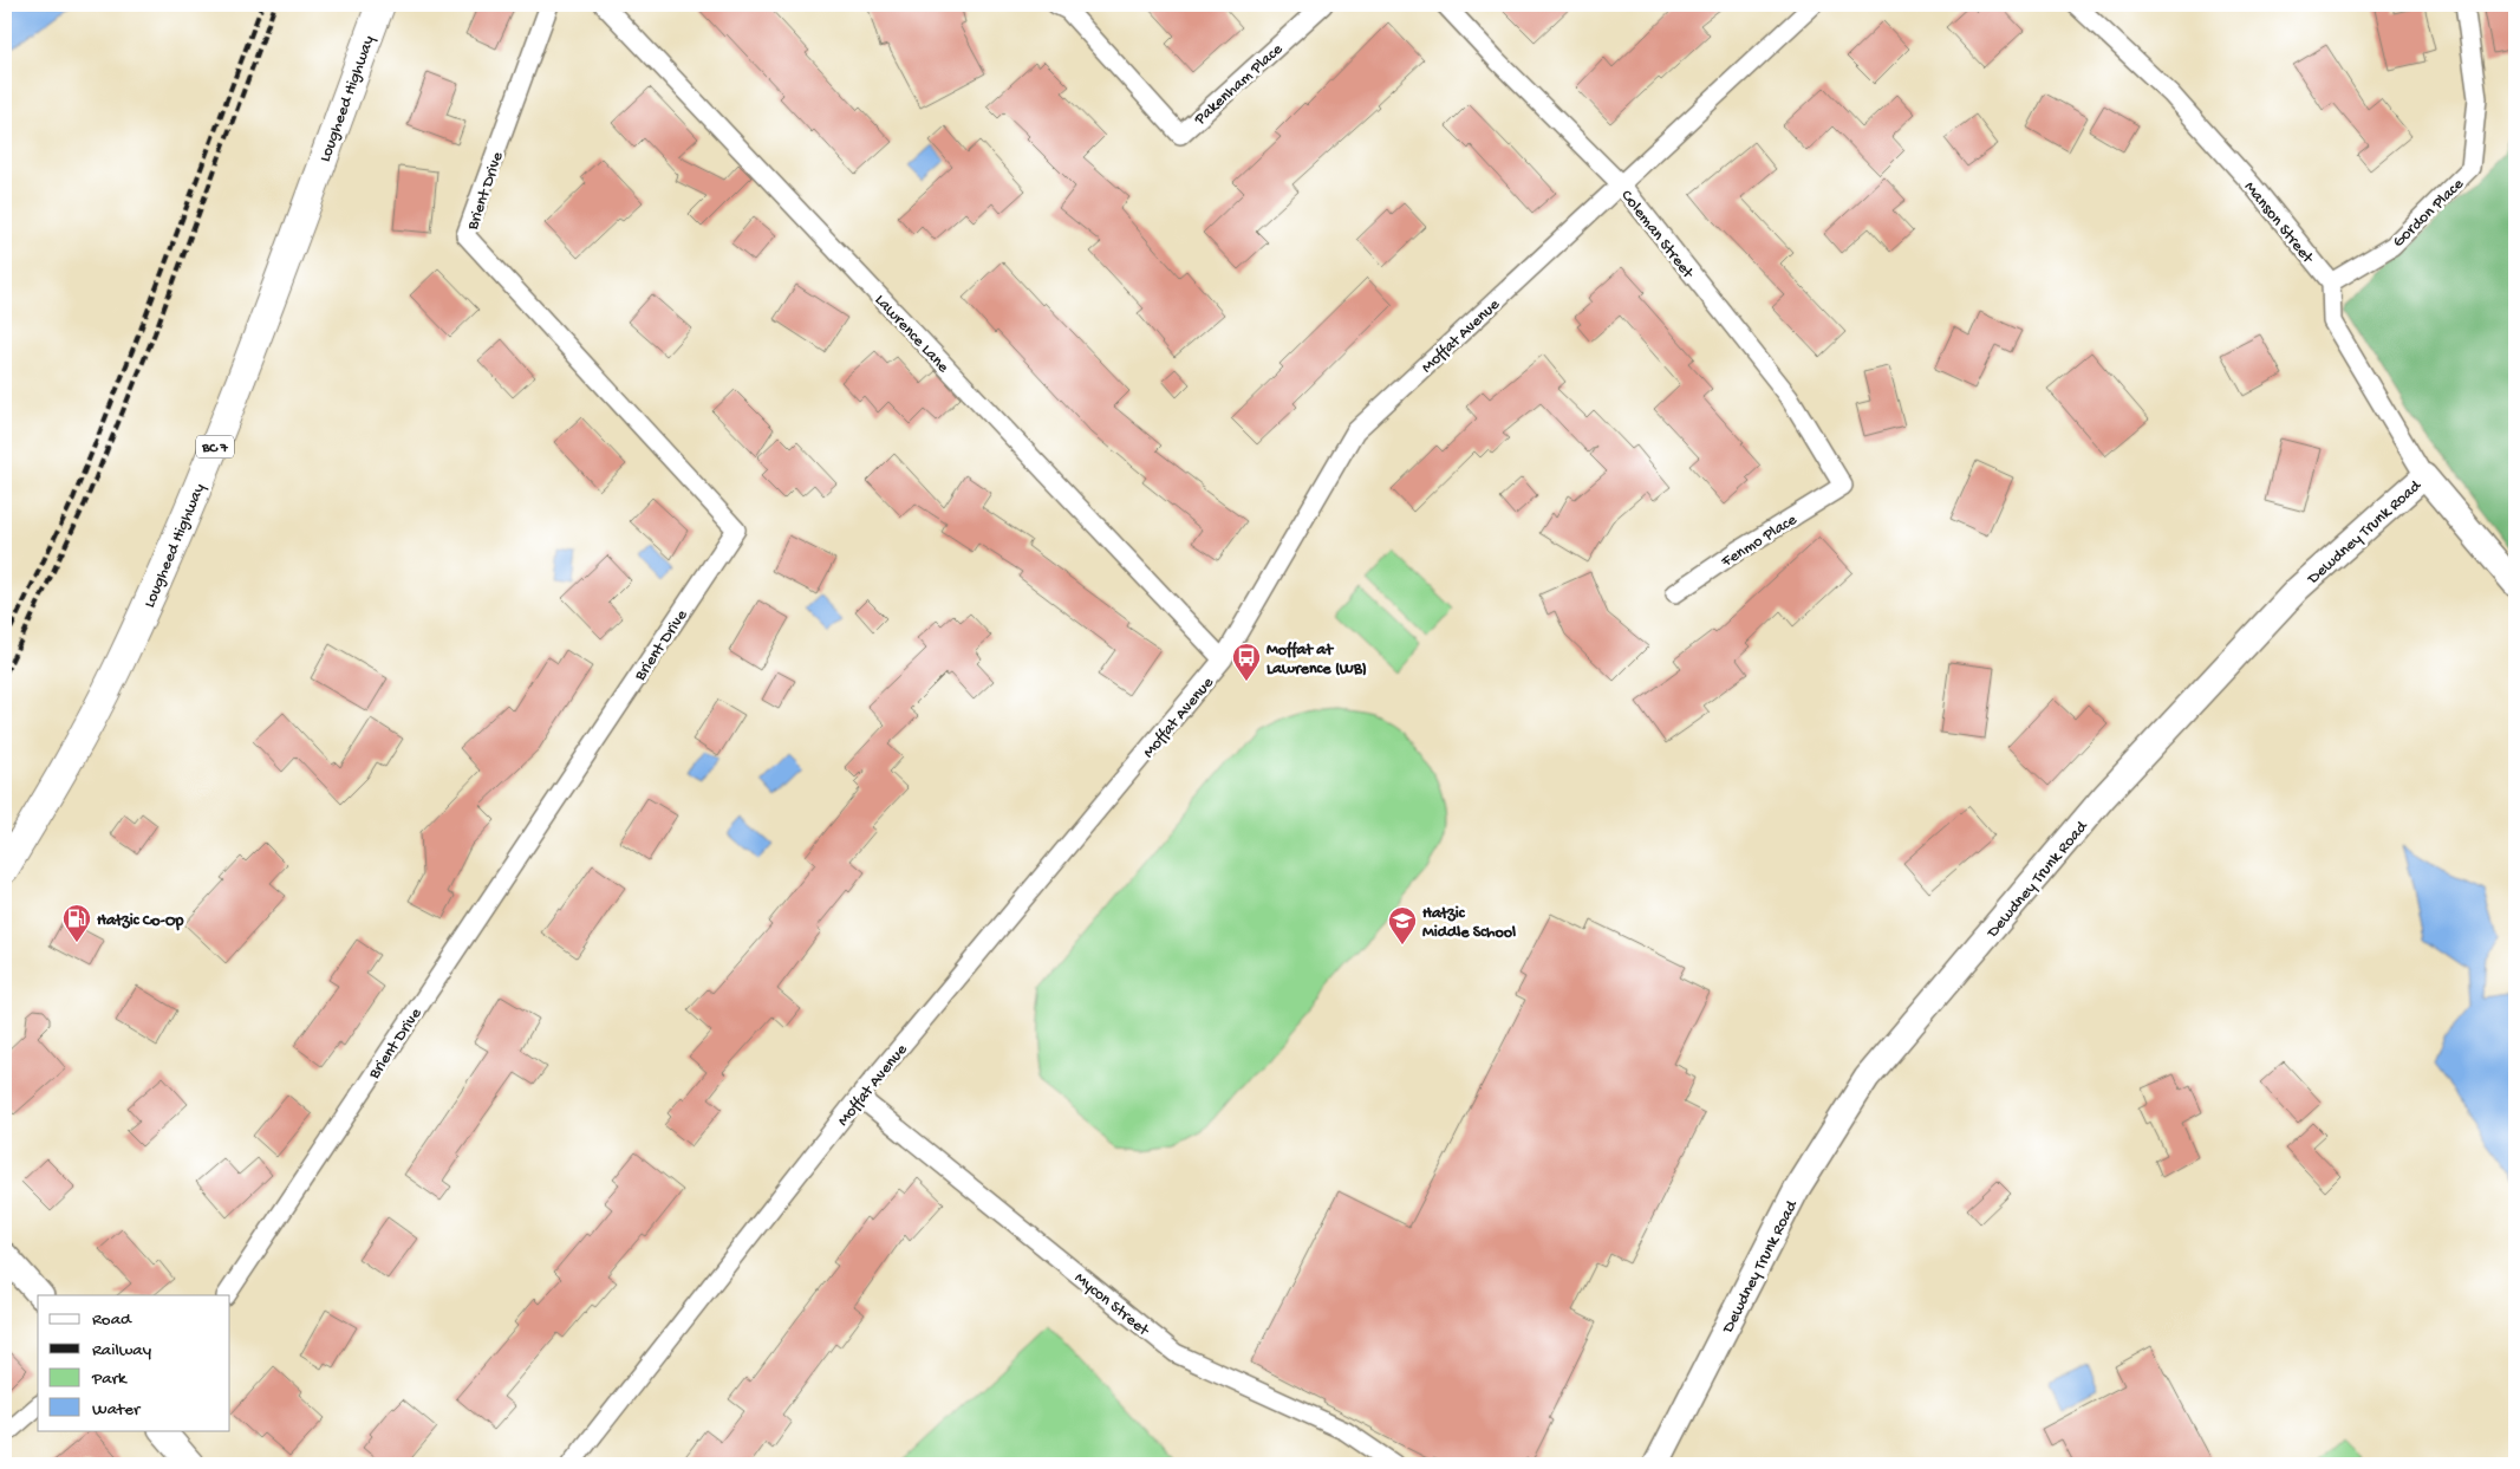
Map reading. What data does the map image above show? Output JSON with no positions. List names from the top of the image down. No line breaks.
{"streets":{"main road":["Lougheed Highway","BC 7","Dewdney Trunk Road"],"street":["Pakenham Place","Brient Drive","Gordon Place","Manson Street","Coleman Street","Lawrence Lane","Moffat Avenue","Fenmo Place","Mycon Street"]},"crossings":[["Gordon Place","Manson Street"],["Coleman Street","Moffat Avenue"],["Coleman Street","Fenmo Place"],["Lawrence Lane","Moffat Avenue"],["Moffat Avenue","Mycon Street"]],"places":{"bus stop":["Moffat at Lawrence (WB)"],"fuel station":["Hatzic Co-Op"],"school or university":["Hatzic Middle School"]},"legend":["Road","Railway","Park","Water"]}
